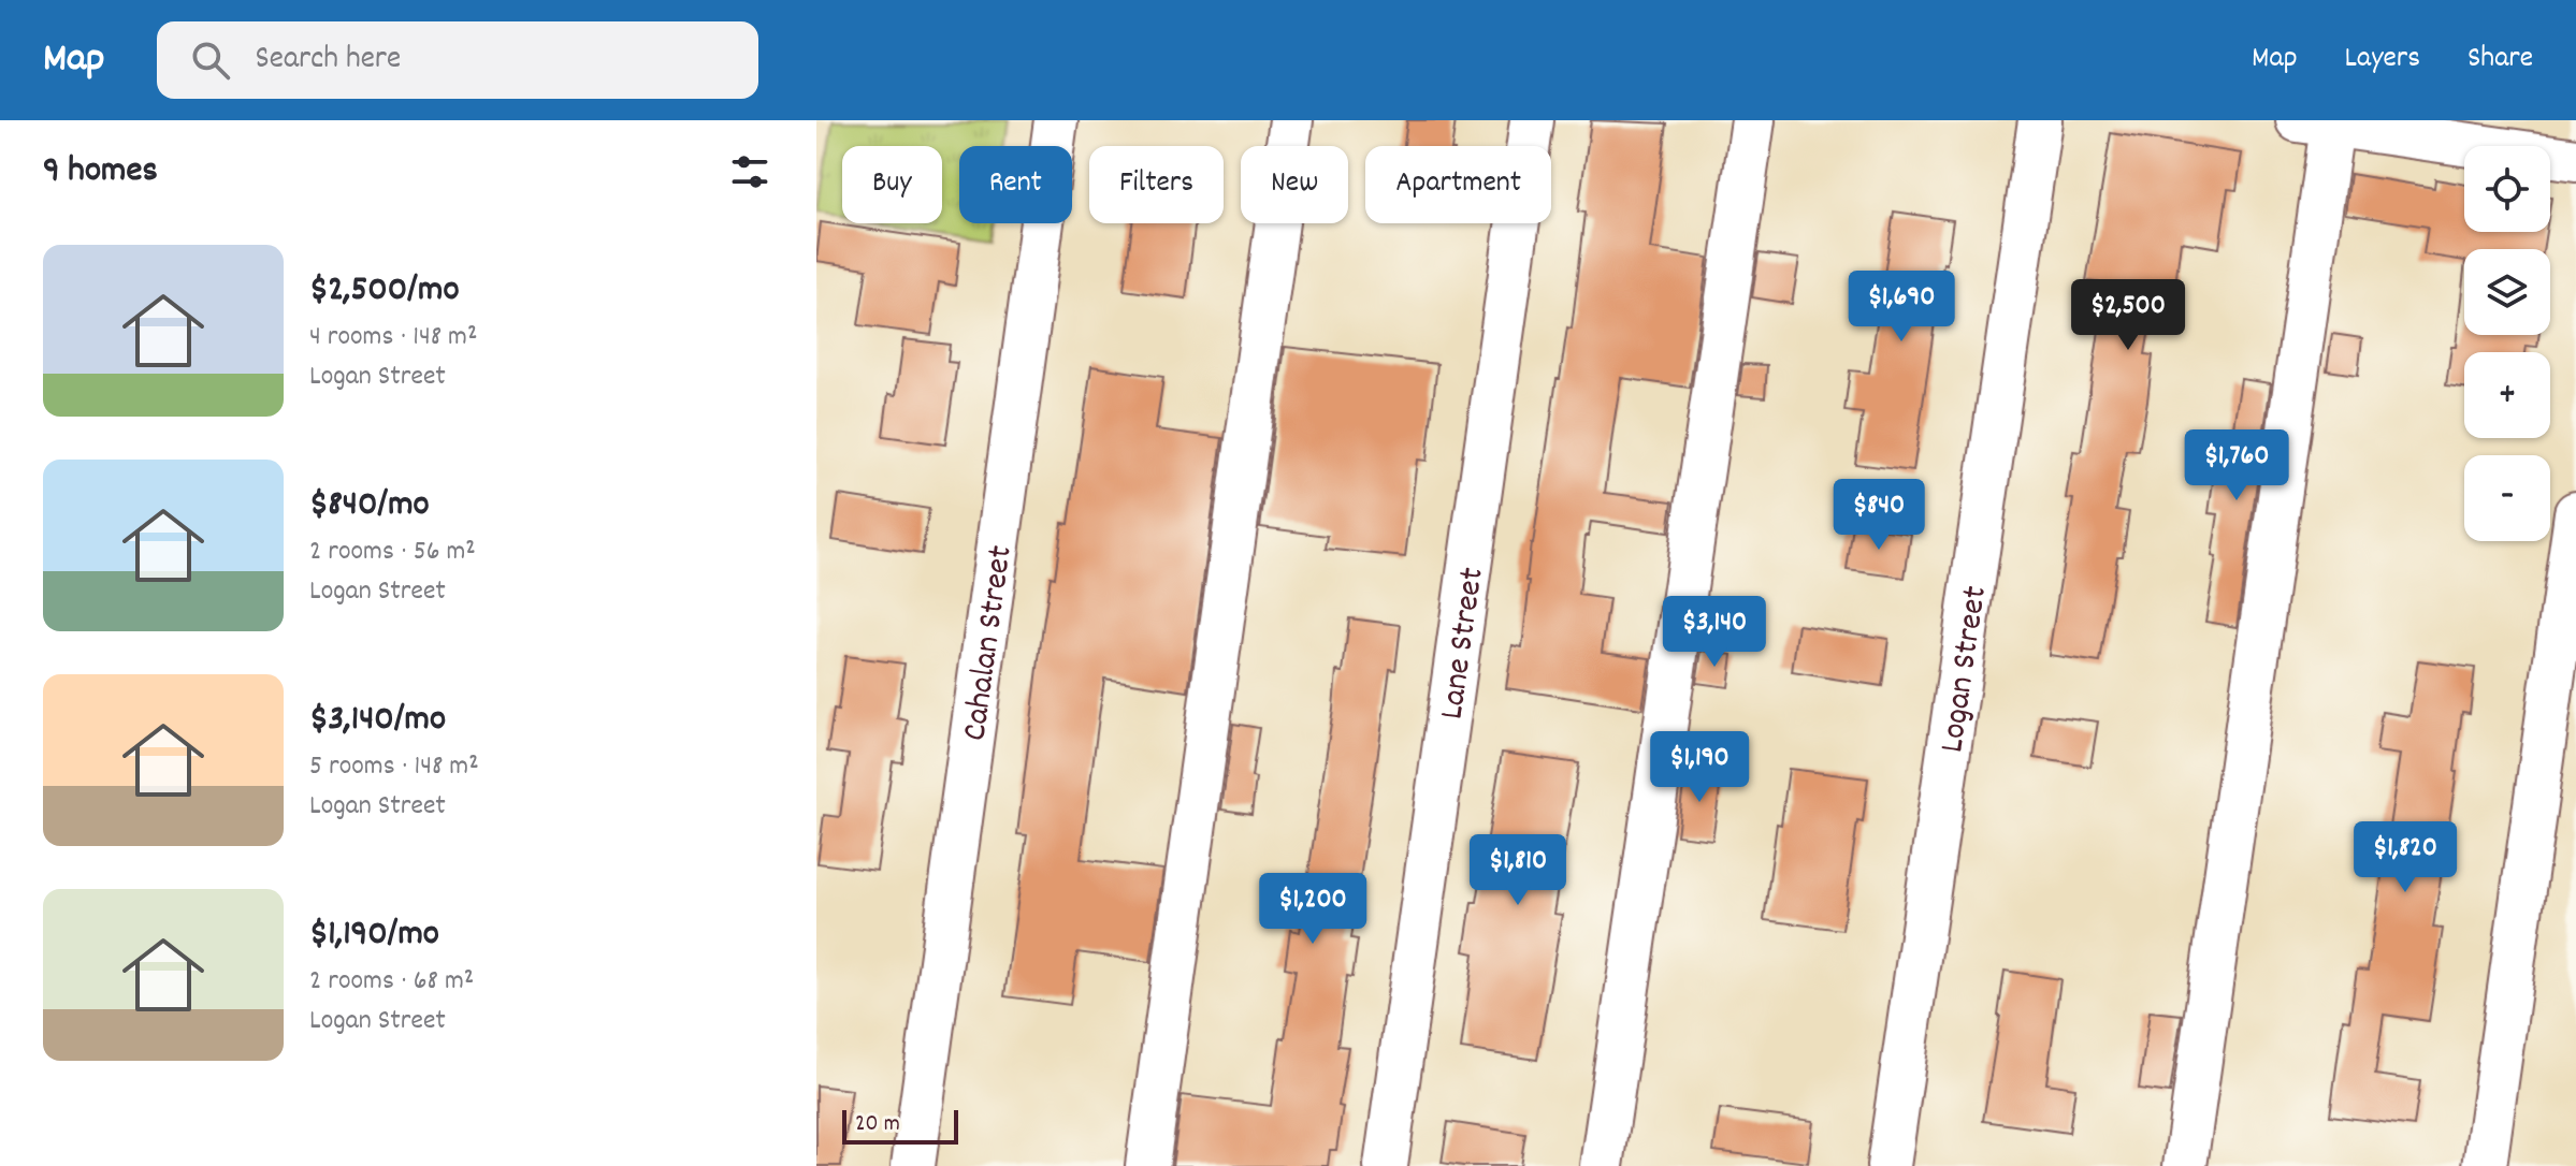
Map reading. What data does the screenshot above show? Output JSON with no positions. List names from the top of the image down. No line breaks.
{"streets":{"street":["Cahalan Street","Lane Street","Logan Street"]},"scale_bar":"20 m","page":{"header":"Map","search":"Search here","nav":["Map","Layers","Share"],"heading":"9 homes","map_buttons":["+","−"],"chip":["Buy","Rent","Filters","New","Apartment"],"list":[{"name":"$2,500/mo","note":"4 rooms · 148 m² · Logan Street"},{"name":"$840/mo","note":"2 rooms · 56 m² · Logan Street"},{"name":"$3,140/mo","note":"5 rooms · 148 m² · Logan Street"},{"name":"$1,190/mo","note":"2 rooms · 68 m² · Logan Street"}],"price":["$1,690","$2,500","$1,760","$840","$3,140","$1,190","$1,820","$1,810","$1,200"],"scale":"20 m"}}
